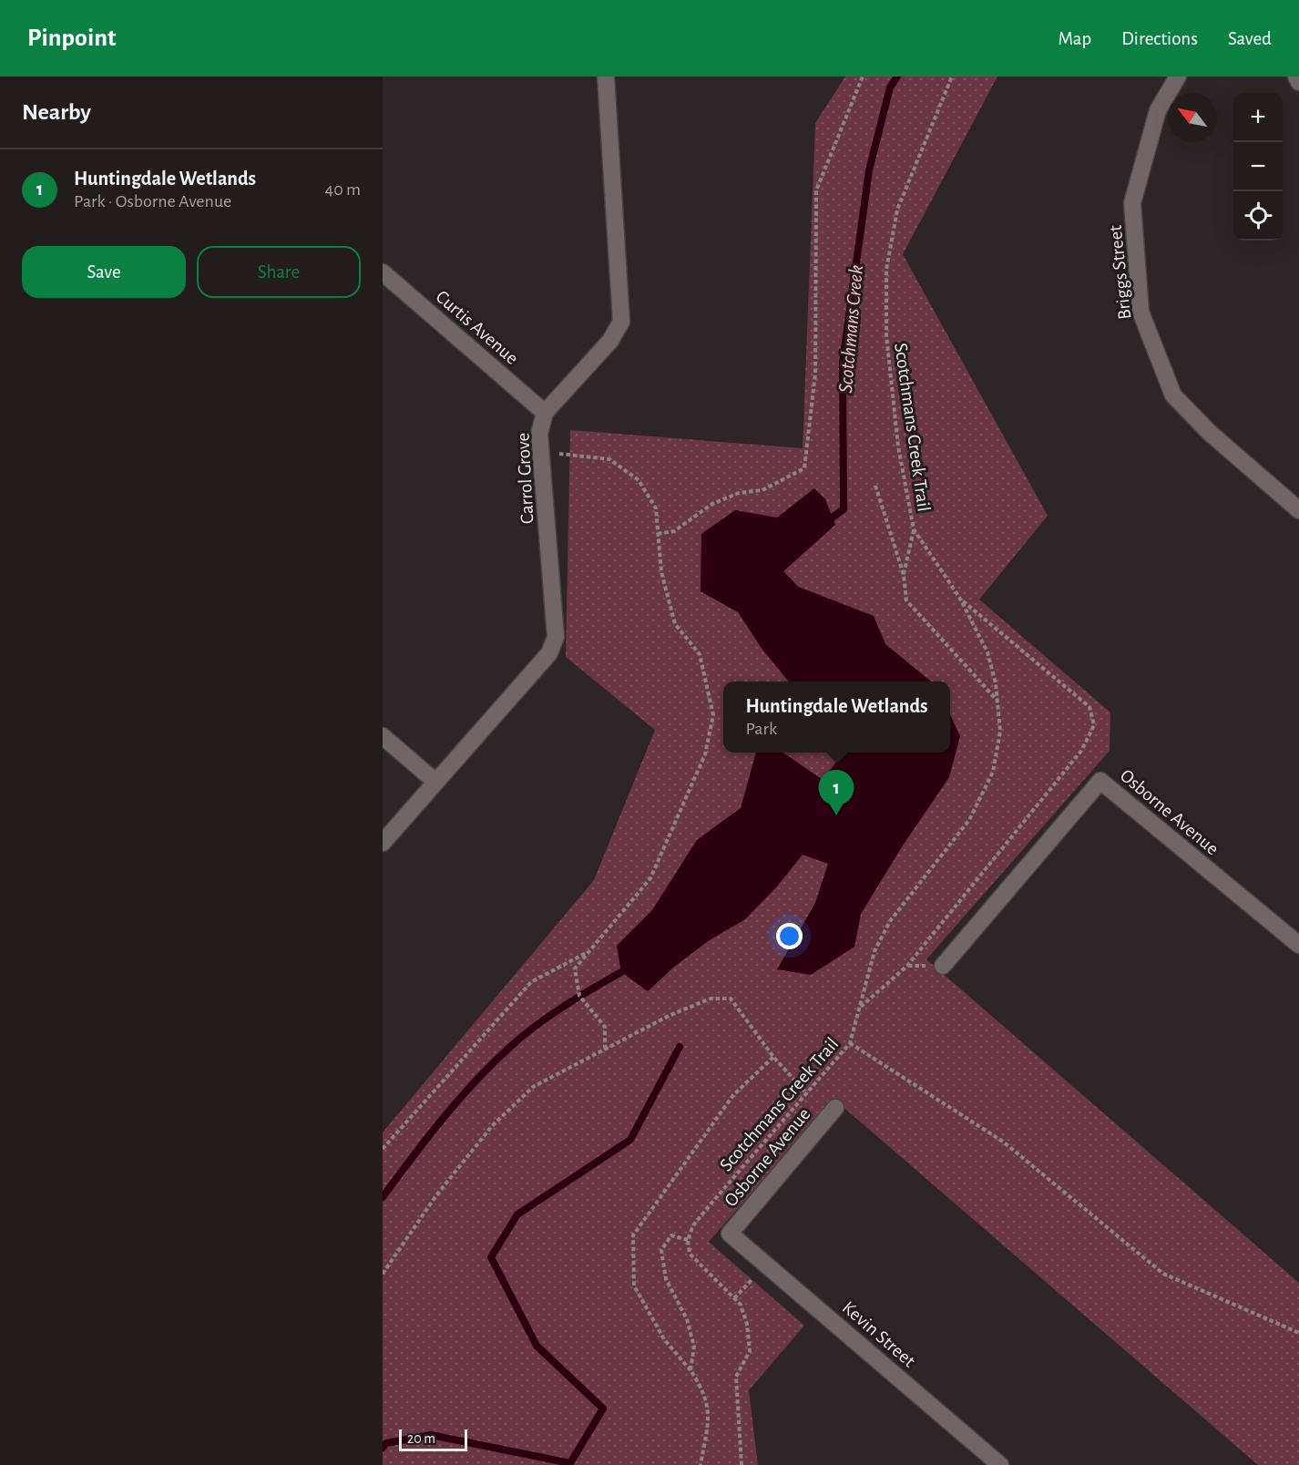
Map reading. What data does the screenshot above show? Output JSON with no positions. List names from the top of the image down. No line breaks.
{"streets":{"street":["Briggs Street","Curtis Avenue","Carrol Grove","Osborne Avenue","Kevin Street"],"path":["Scotchmans Creek Trail"]},"crossings":[["Curtis Avenue","Carrol Grove"],["Osborne Avenue","Kevin Street"]],"water":["Scotchmans Creek"],"scale_bar":"20 m","north":"top left","page":{"header":"Pinpoint","nav":["Map","Directions","Saved"],"heading":"Nearby","map_buttons":["+","−"],"list":[{"mark":"1","name":"Huntingdale Wetlands","note":"Park · Osborne Avenue","value":"40 m"}],"buttons":["Save","Share"],"popup":["Huntingdale Wetlands","Park"],"pins":"1","scale":"20 m"}}
